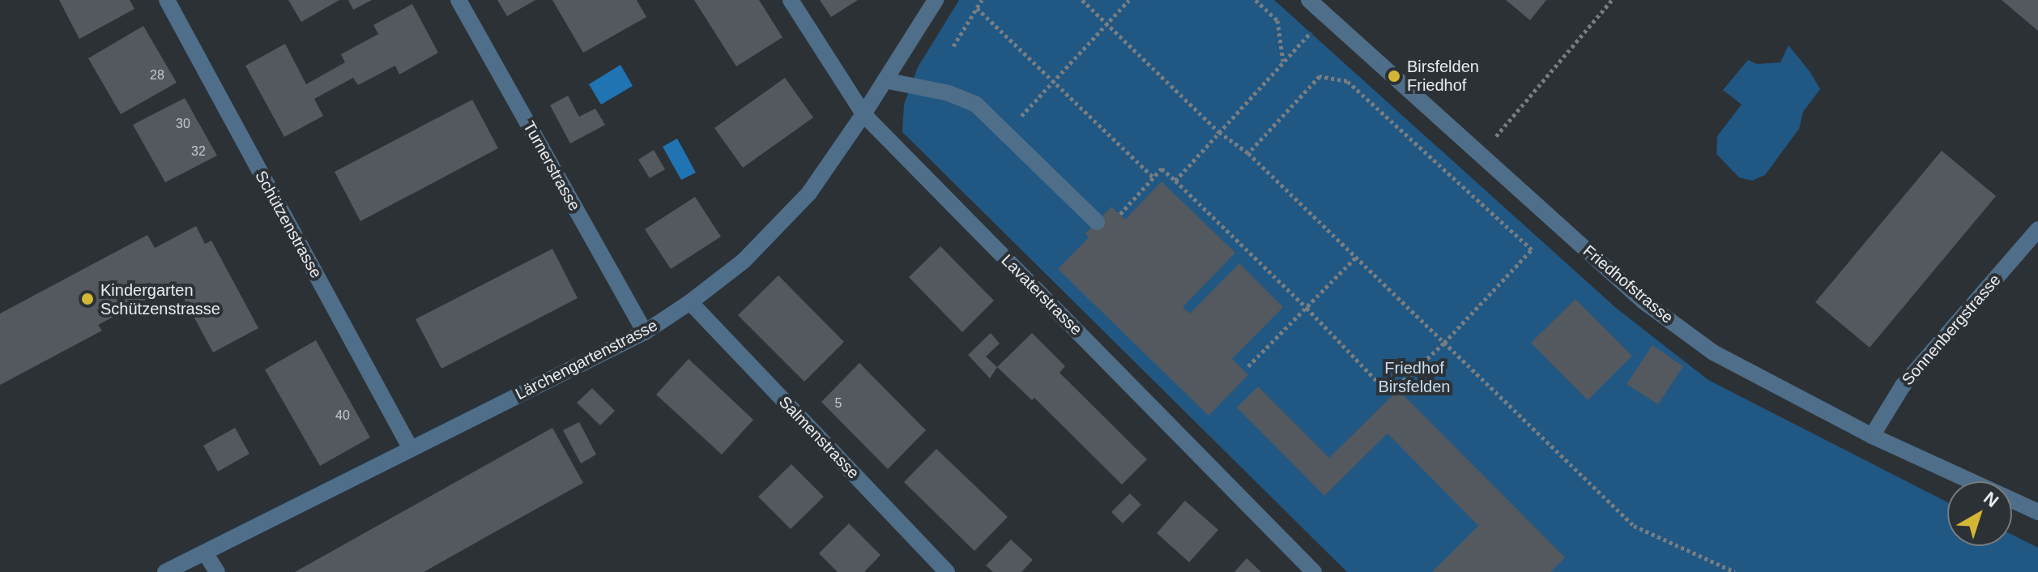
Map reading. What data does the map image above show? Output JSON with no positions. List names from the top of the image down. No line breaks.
{"streets":{"street":["Turnerstrasse","Schützenstrasse","Friedhofstrasse","Lavaterstrasse","Sonnenbergstrasse","Lärchengartenstrasse","Salmenstrasse"]},"crossings":[["Turnerstrasse","Lärchengartenstrasse"],["Schützenstrasse","Lärchengartenstrasse"],["Friedhofstrasse","Sonnenbergstrasse"],["Lavaterstrasse","Lärchengartenstrasse"],["Lärchengartenstrasse","Salmenstrasse"]],"parks":["Friedhof Birsfelden"],"places":["Birsfelden Friedhof","Kindergarten Schützenstrasse"],"house_numbers":["28","30","32","5","40"],"north":"top right"}
